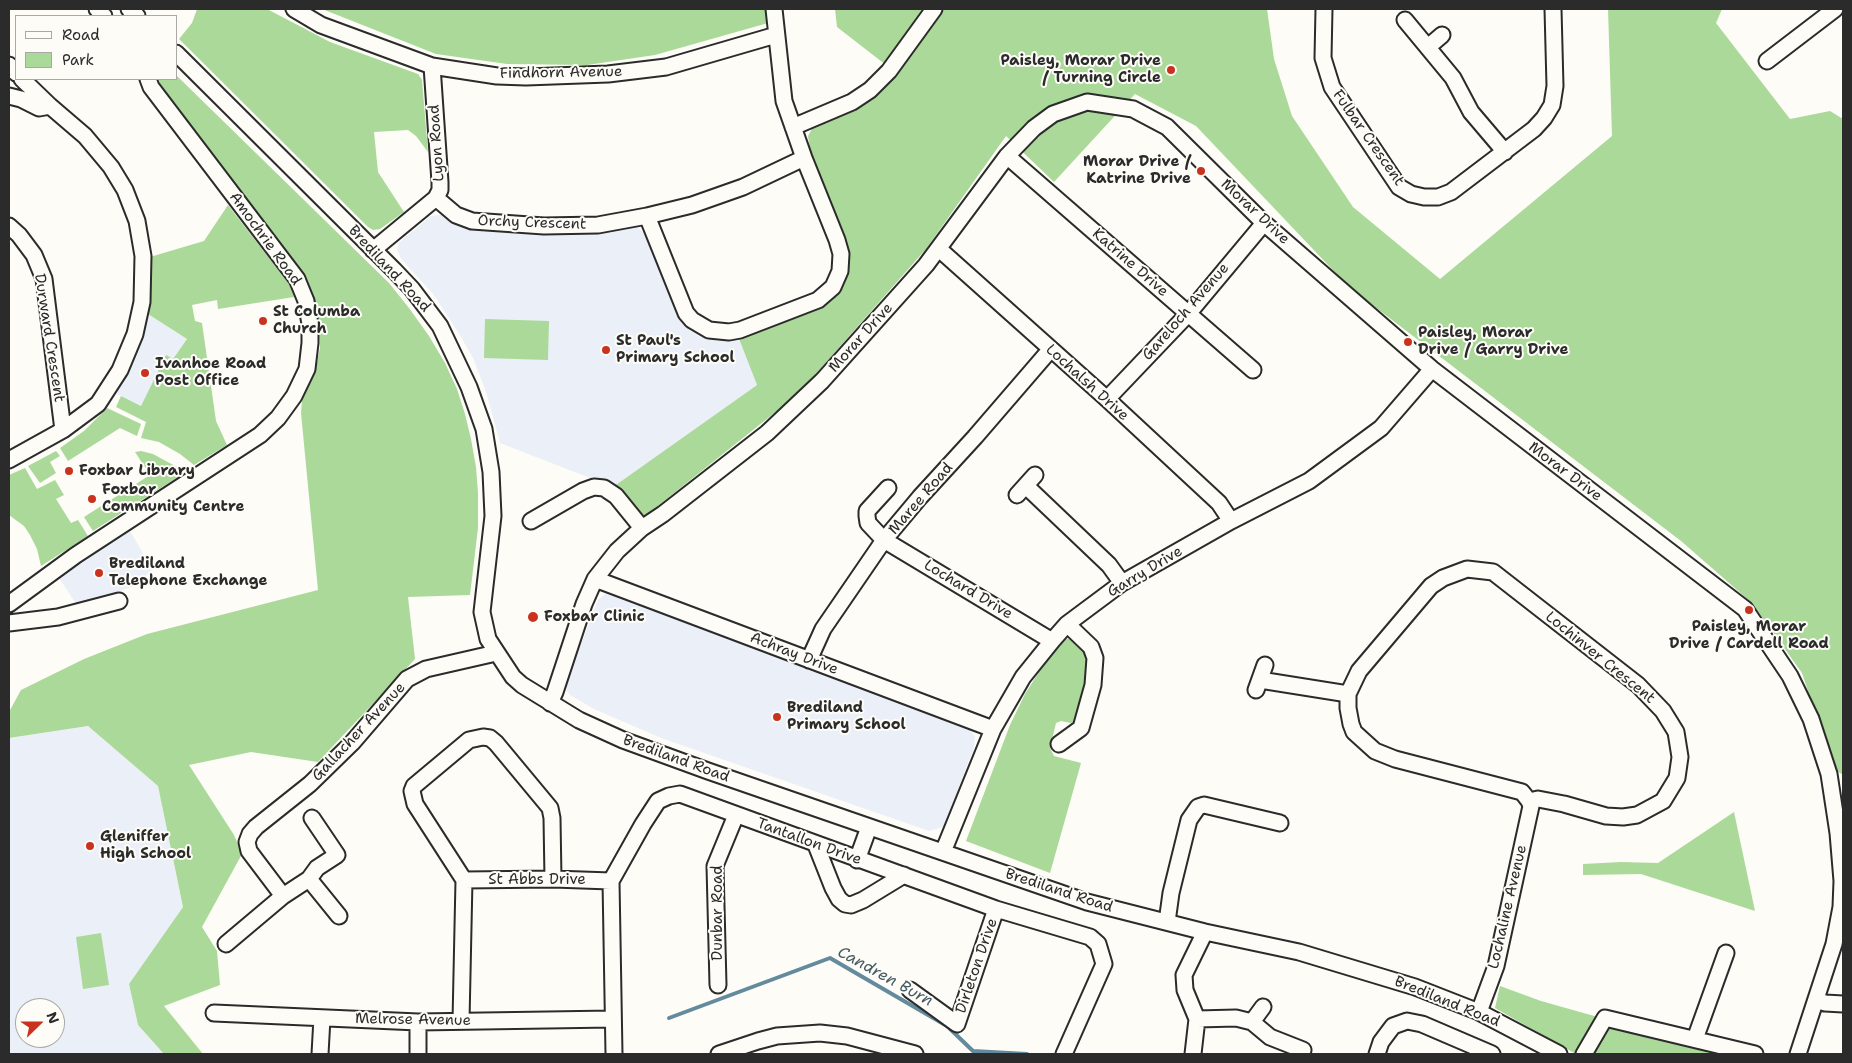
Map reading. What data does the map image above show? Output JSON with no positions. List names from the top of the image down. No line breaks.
{"streets":{"street":["Findhorn Avenue","Fulbar Crescent","Lyon Road","Morar Drive","Orchy Crescent","Amochrie Road","Katrine Drive","Brediland Road","Gareloch Avenue","Durward Crescent","Lochalsh Drive","Maree Road","Garry Drive","Lochard Drive","Achray Drive","Lochinver Crescent","Gallacher Avenue","Tantallon Drive","St Abbs Drive","Lochaline Avenue","Dunbar Road","Dirleton Drive","Melrose Avenue"]},"crossings":[["Findhorn Avenue","Lyon Road"],["Lyon Road","Orchy Crescent"],["Lyon Road","Brediland Road"],["Morar Drive","Katrine Drive"],["Morar Drive","Brediland Road"],["Morar Drive","Gareloch Avenue"],["Morar Drive","Lochalsh Drive"],["Morar Drive","Garry Drive"],["Morar Drive","Achray Drive"],["Katrine Drive","Gareloch Avenue"],["Brediland Road","Garry Drive"],["Brediland Road","Gallacher Avenue"],["Brediland Road","Lochaline Avenue"],["Gareloch Avenue","Lochalsh Drive"],["Lochalsh Drive","Maree Road"],["Lochalsh Drive","Garry Drive"],["Maree Road","Lochard Drive"],["Maree Road","Achray Drive"],["Garry Drive","Lochard Drive"],["Garry Drive","Achray Drive"],["Lochinver Crescent","Lochaline Avenue"],["Tantallon Drive","St Abbs Drive"],["Tantallon Drive","Dunbar Road"],["Tantallon Drive","Dirleton Drive"],["Tantallon Drive","Melrose Avenue"]],"water":["Candren Burn"],"places":["Paisley, Morar Drive / Turning Circle","Morar Drive / Katrine Drive","St Columba Church","Paisley, Morar Drive / Garry Drive","St Paul's Primary School","Ivanhoe Road Post Office","Foxbar Library","Foxbar Community Centre","Brediland Telephone Exchange","Paisley, Morar Drive / Cardell Road","Foxbar Clinic","Brediland Primary School","Gleniffer High School"],"legend":["Road","Park"],"north":"right"}
